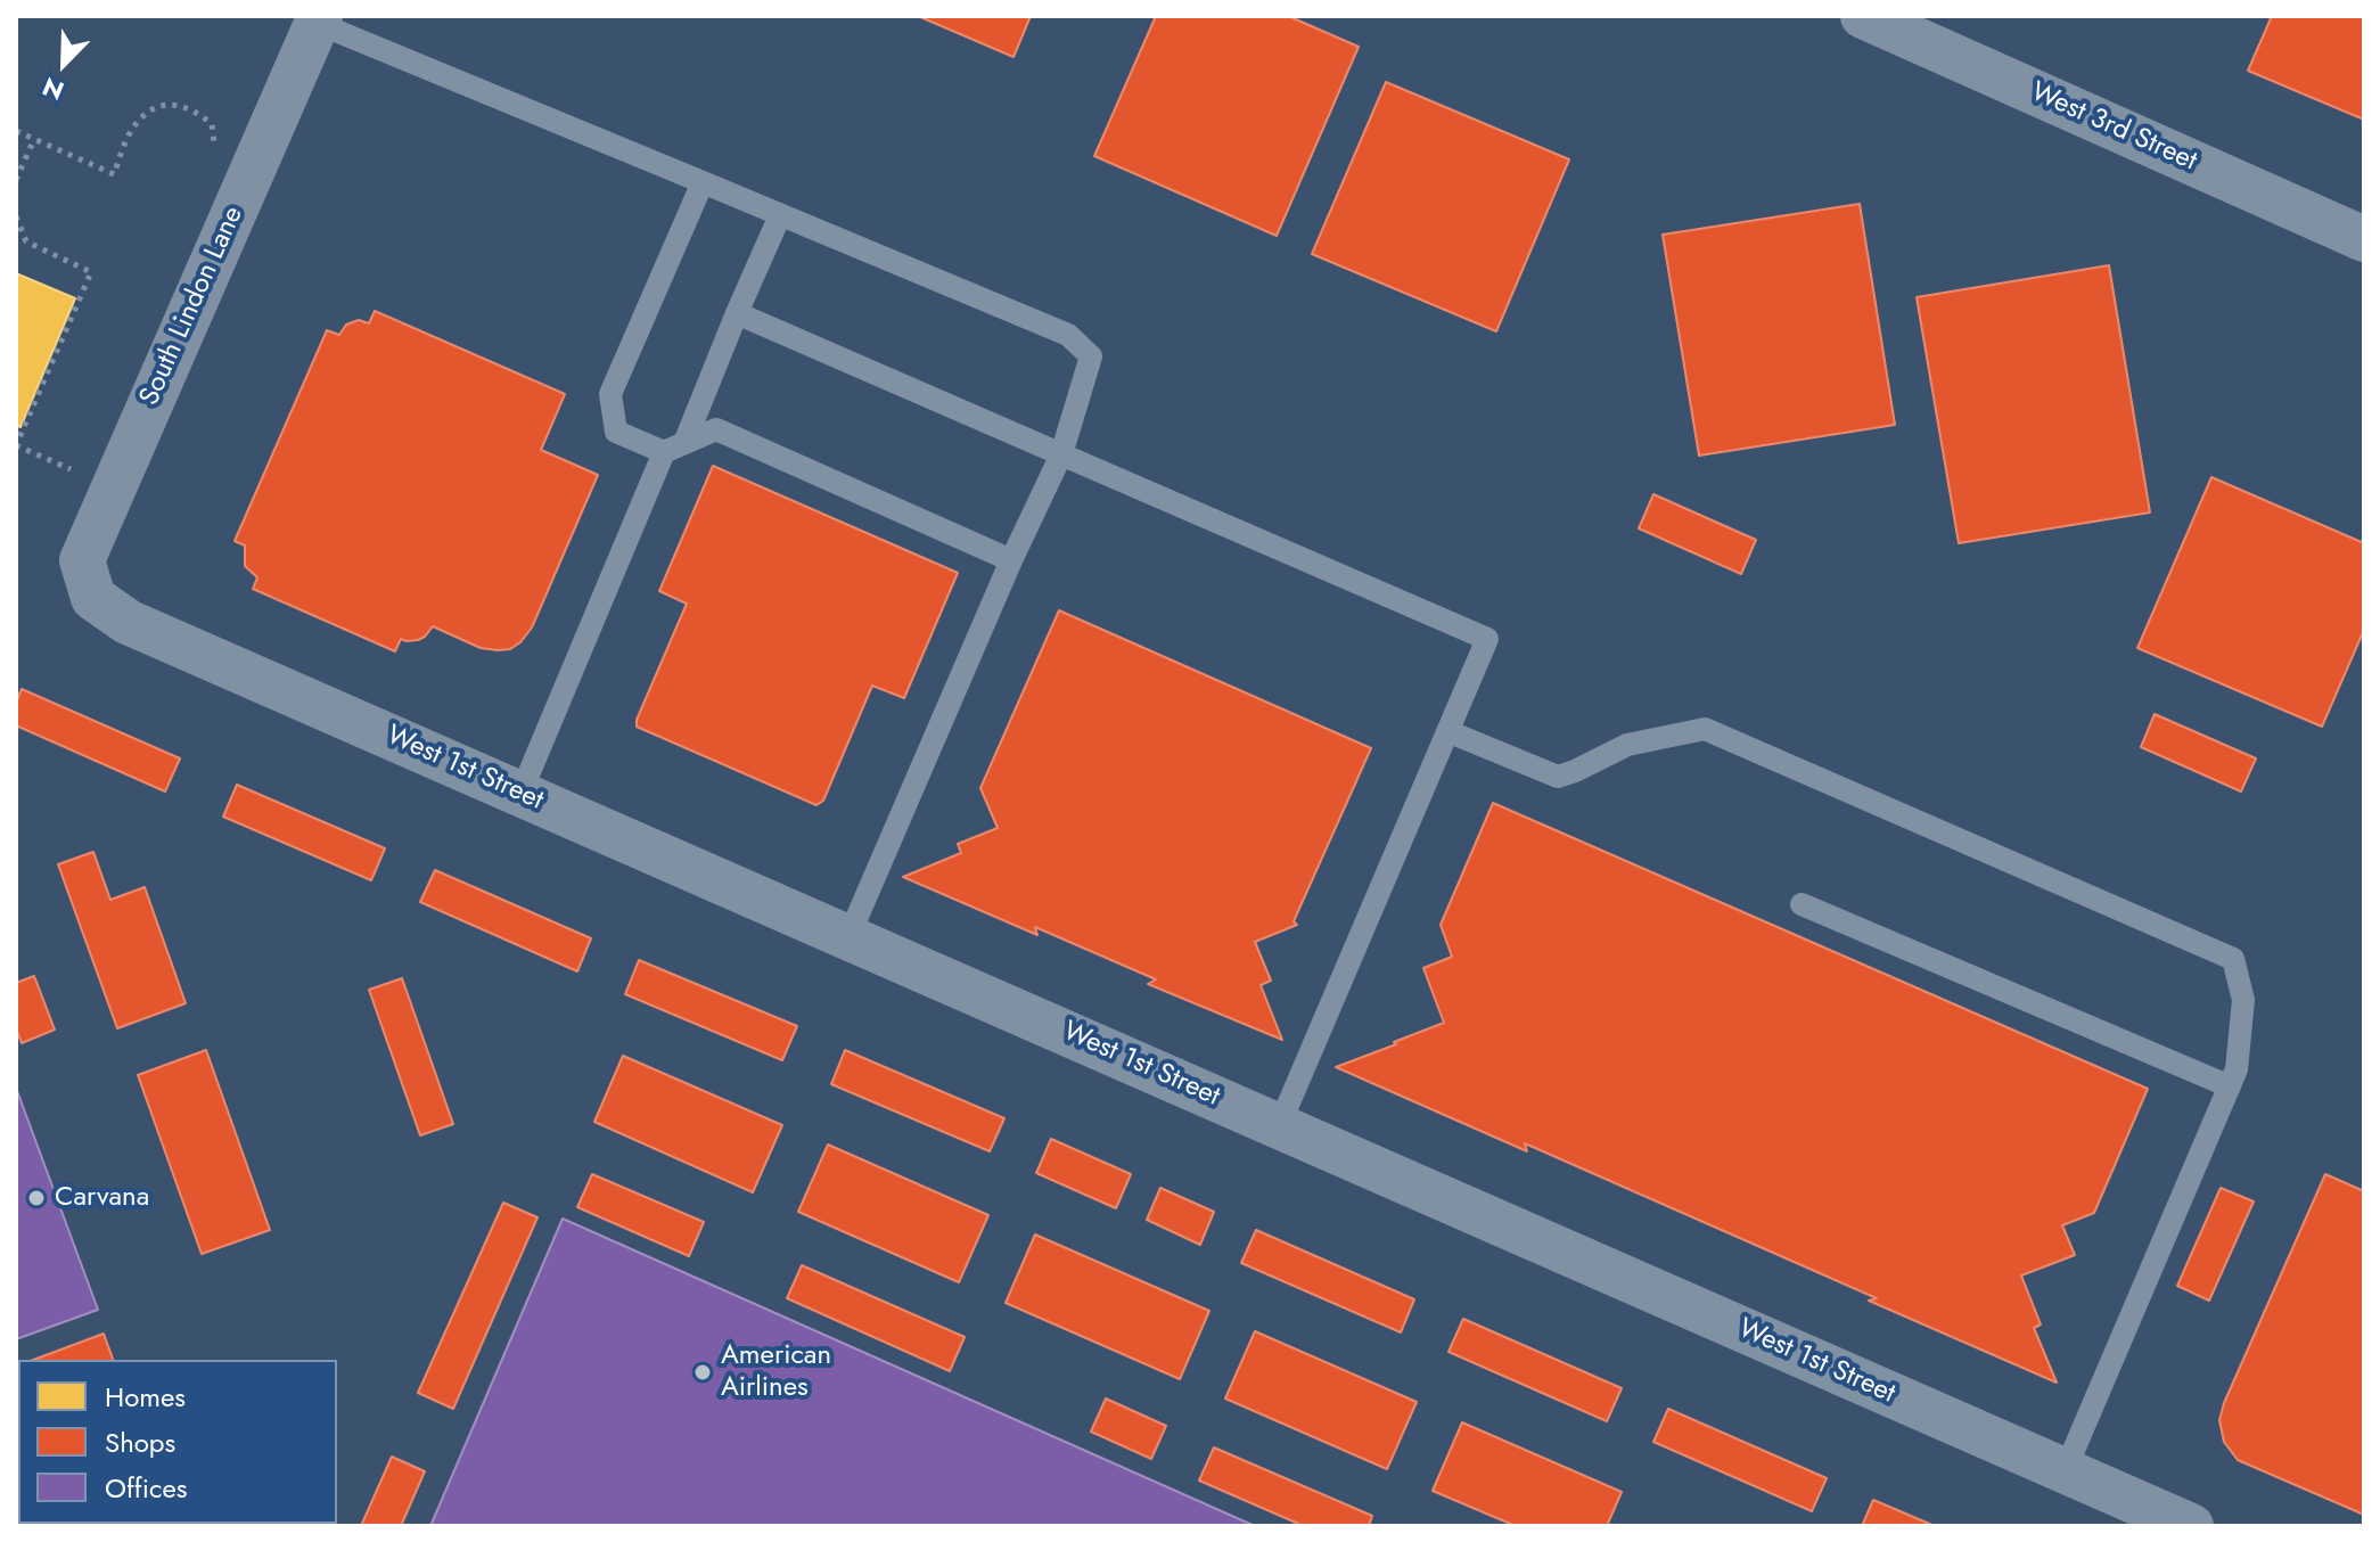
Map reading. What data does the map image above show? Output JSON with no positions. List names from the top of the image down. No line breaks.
{"streets":{"street":["West 3rd Street","South Lindon Lane","West 1st Street"]},"crossings":[["South Lindon Lane","West 1st Street"]],"places":["Carvana","American Airlines"],"legend":["Homes","Shops","Offices"],"north":"bottom left"}
